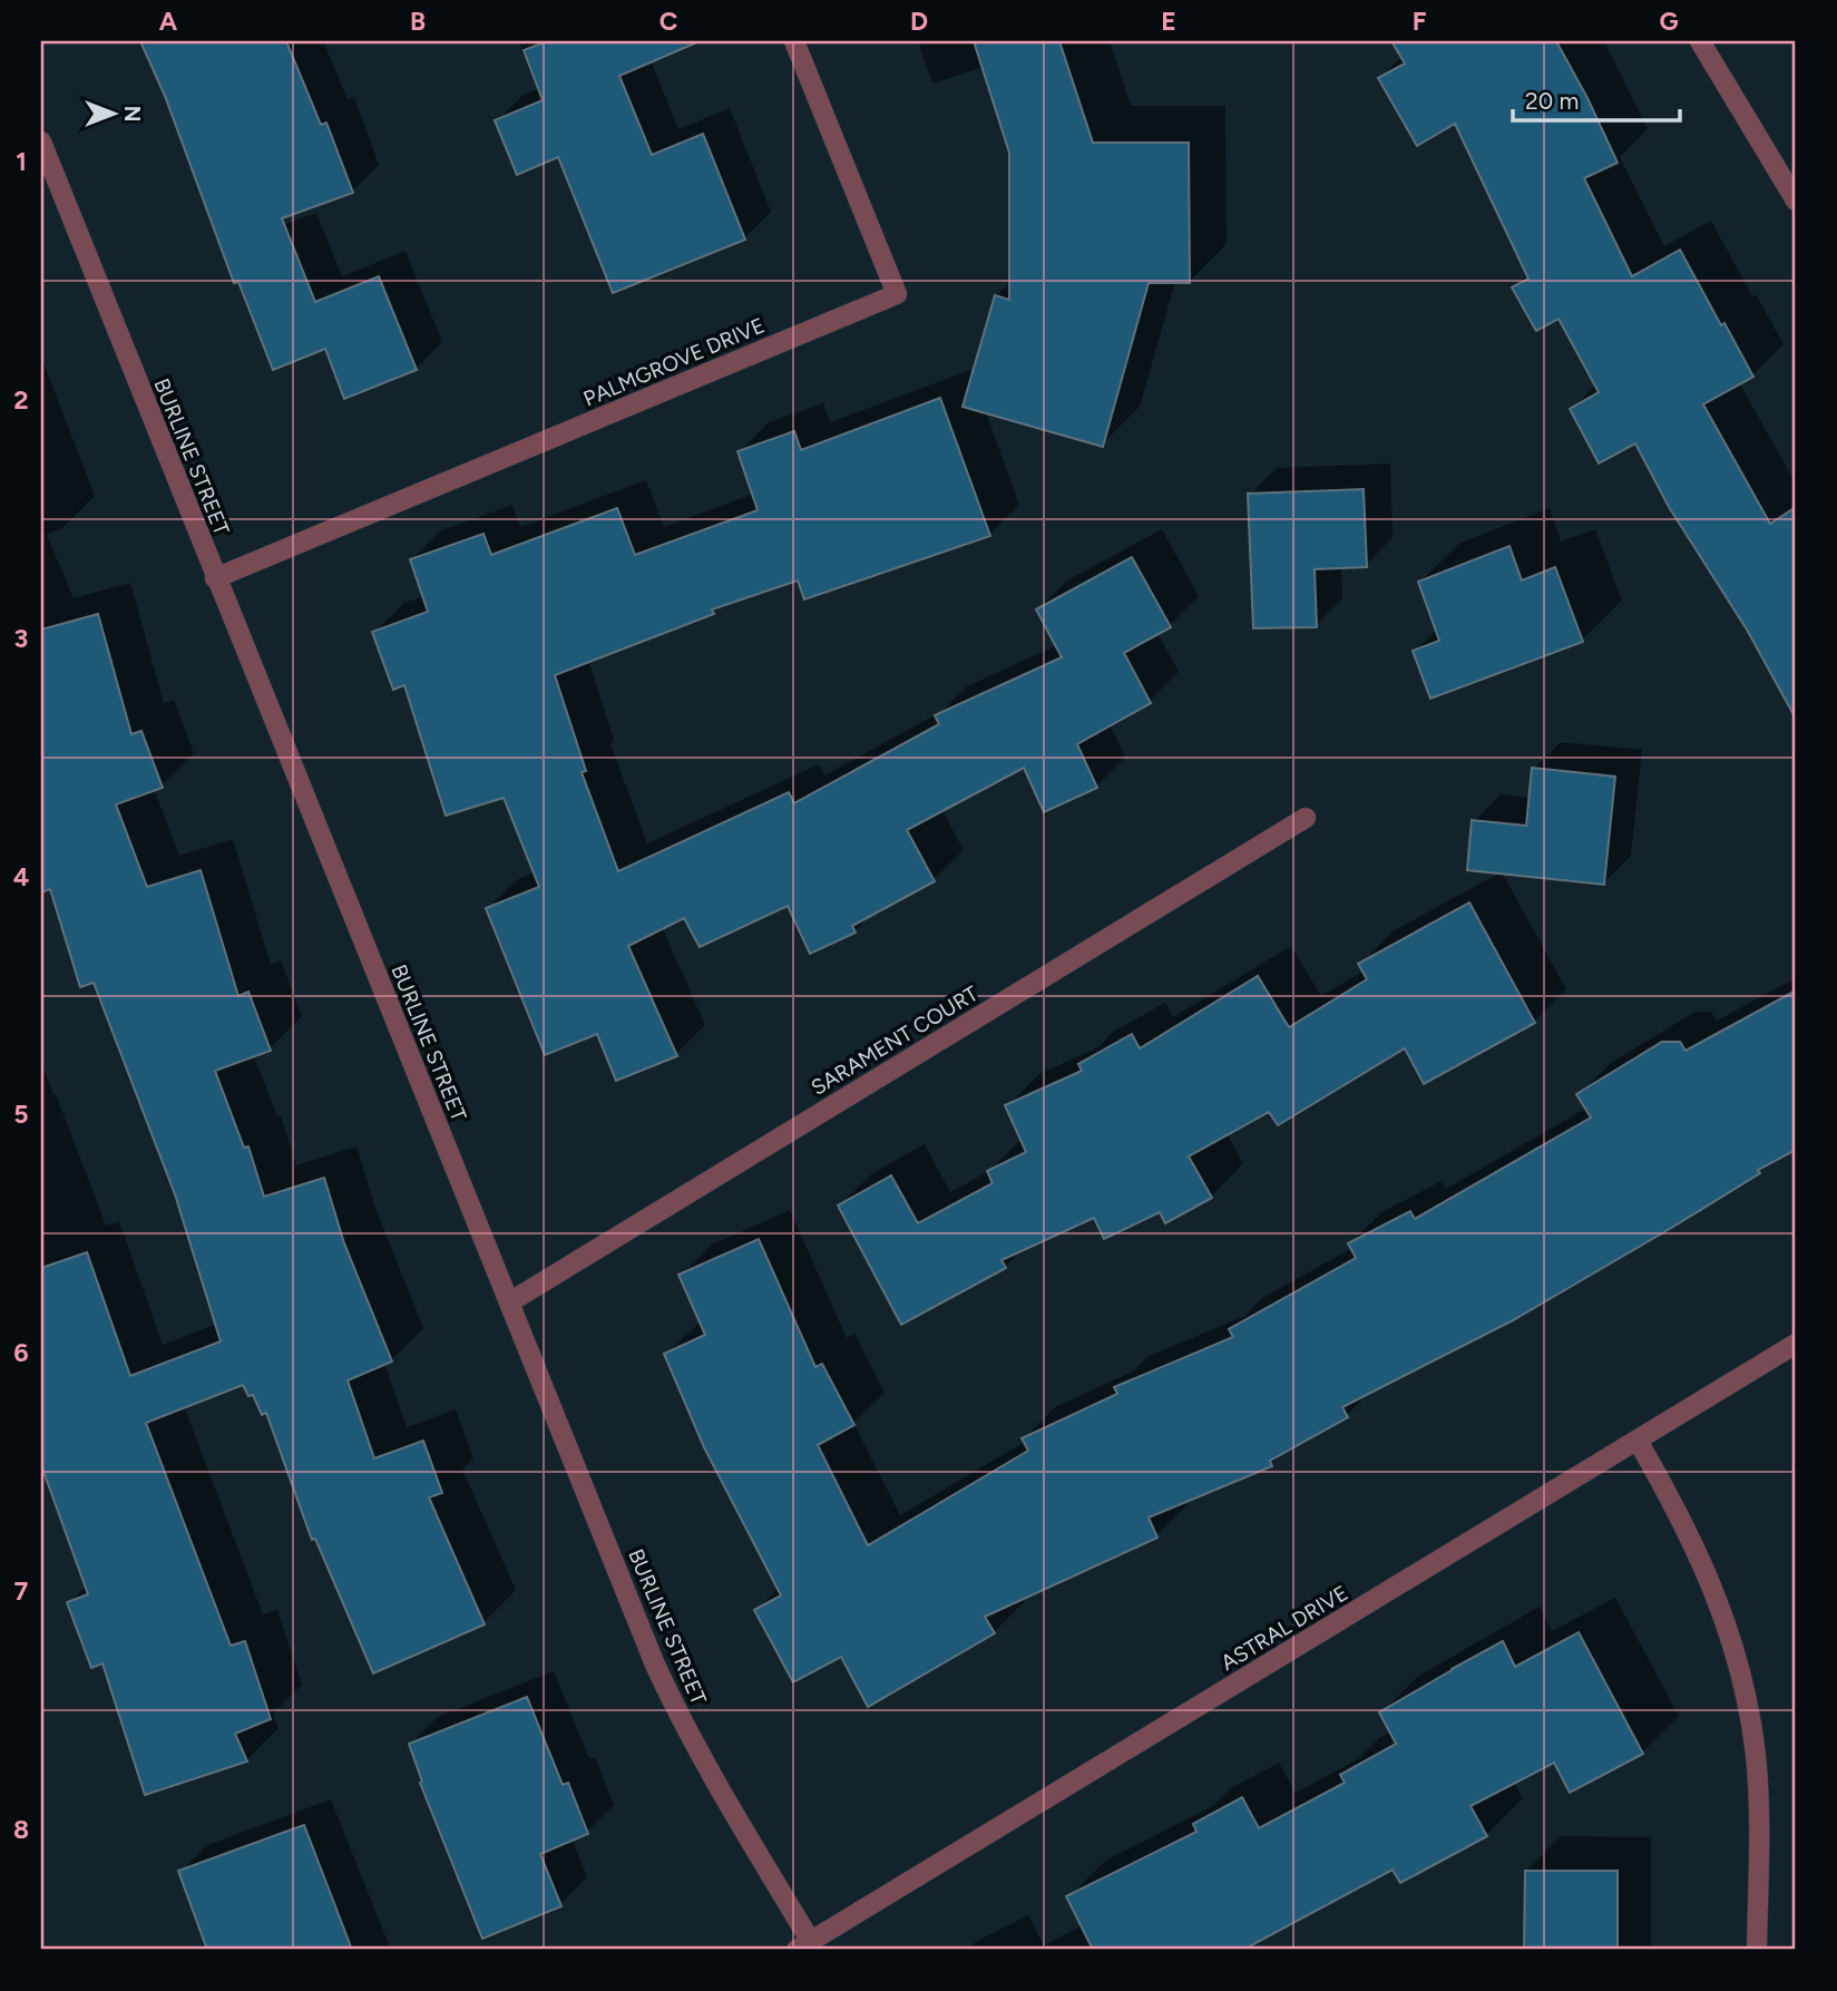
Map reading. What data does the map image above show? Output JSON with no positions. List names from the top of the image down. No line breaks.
{"streets":{"street":["PALMGROVE DRIVE","BURLINE STREET","SARAMENT COURT","ASTRAL DRIVE"]},"crossings":[["PALMGROVE DRIVE","BURLINE STREET"],["BURLINE STREET","SARAMENT COURT"],["BURLINE STREET","ASTRAL DRIVE"]],"scale_bar":"20 m","north":"right","grid":{"columns":["A","B","C","D","E","F","G"],"rows":["1","2","3","4","5","6","7","8"]}}
